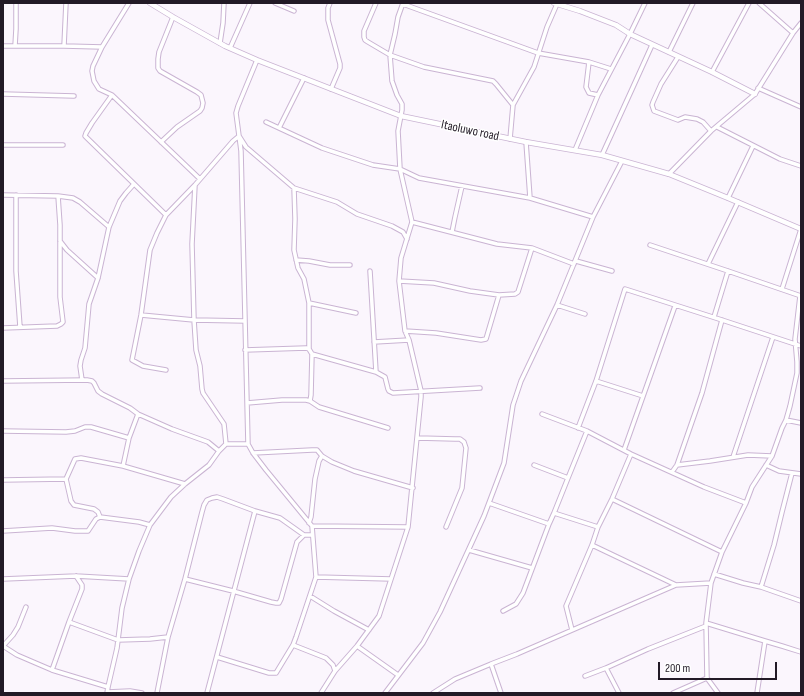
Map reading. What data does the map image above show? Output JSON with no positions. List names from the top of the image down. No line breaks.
{"streets":{"street":["Itaoluwo road"]},"scale_bar":"200 m"}
